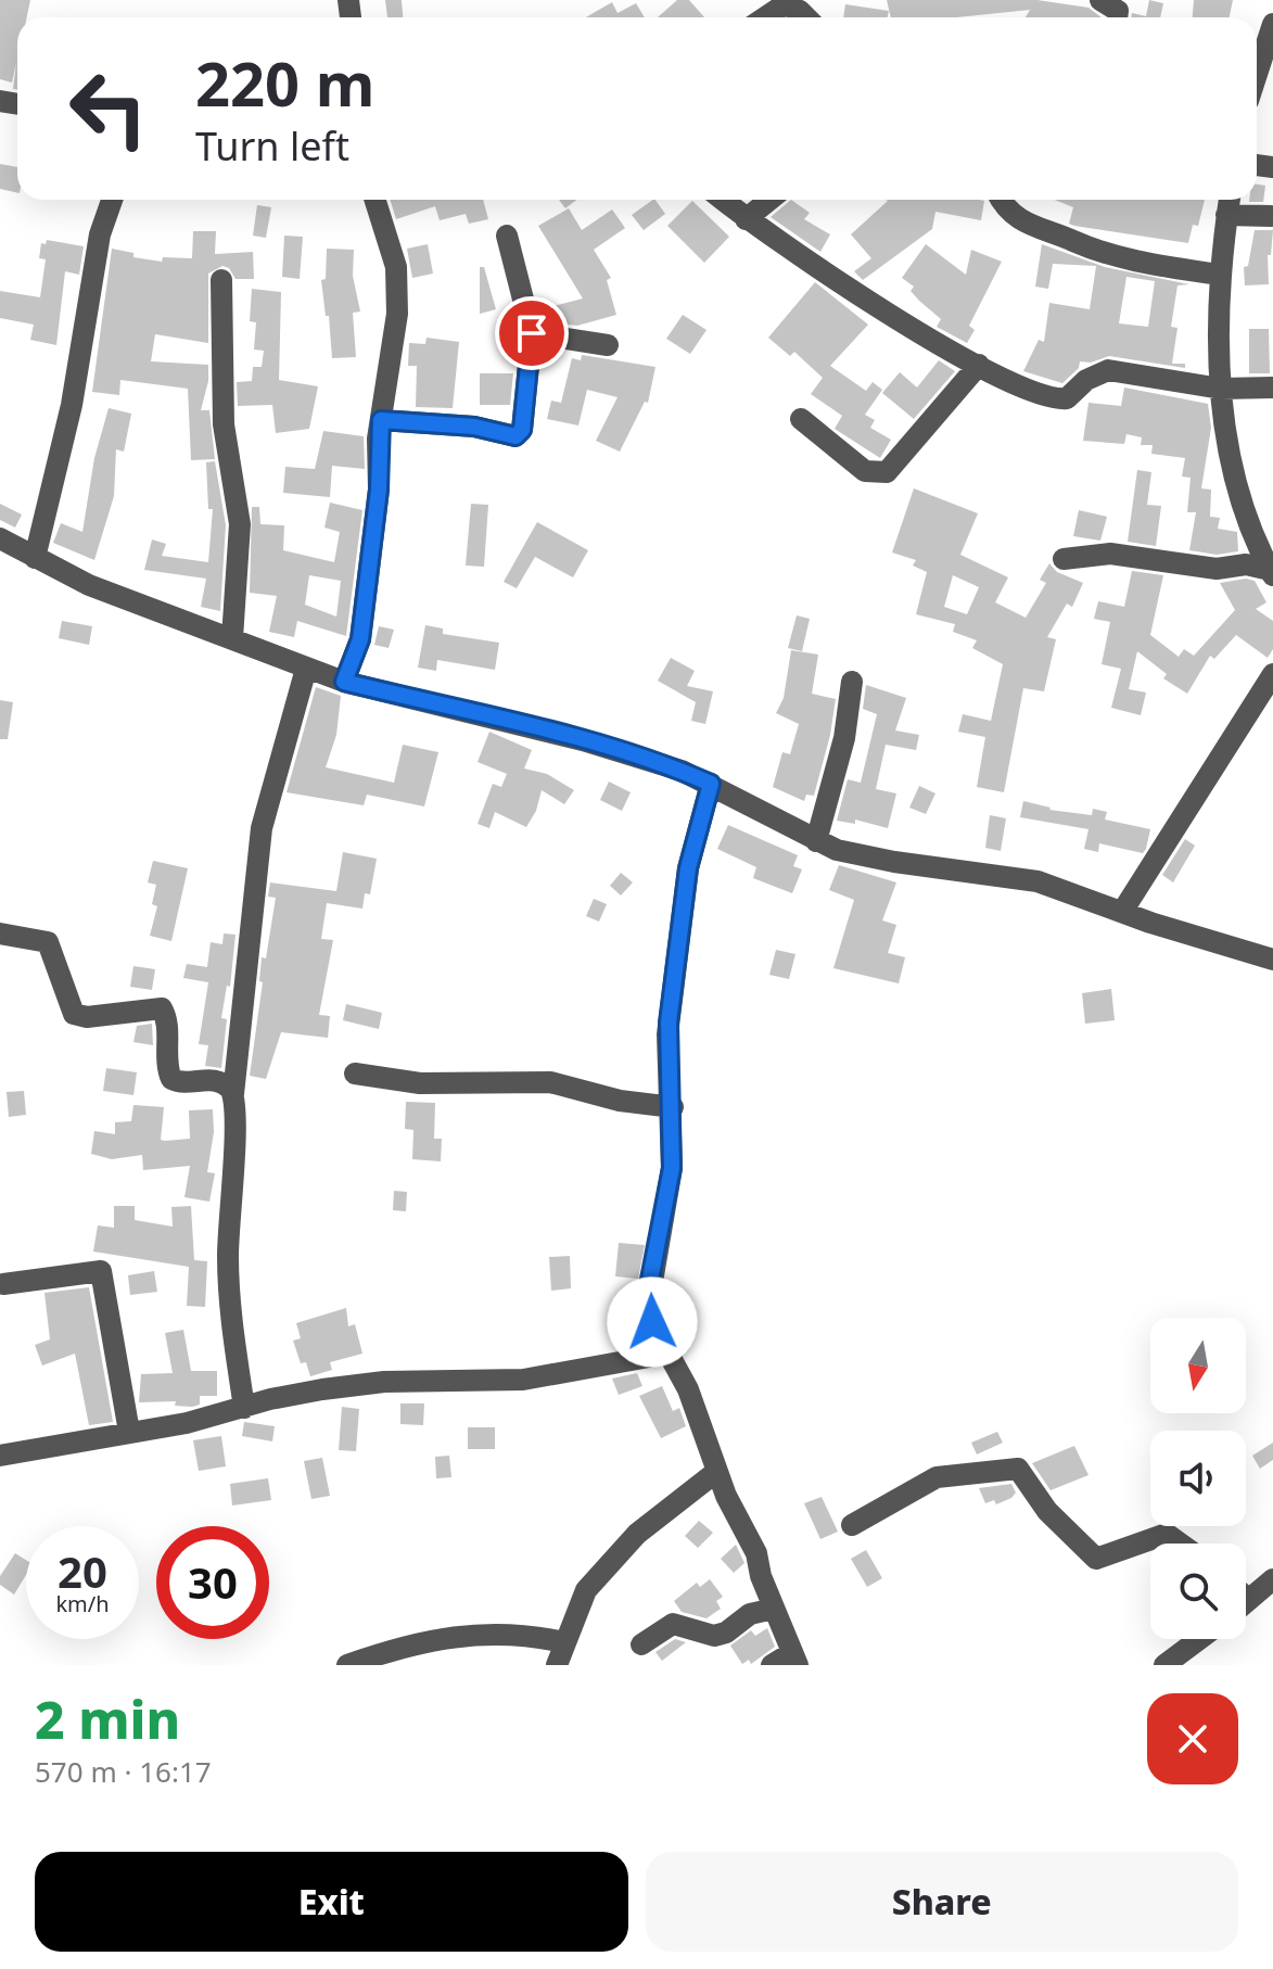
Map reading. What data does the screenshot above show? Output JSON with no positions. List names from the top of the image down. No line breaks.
{"north":"bottom","page":{"turn":["220 m","Turn left"],"speed":"20 km/h","limit":"30","heading":["2 min","570 m · 16:17"],"buttons":["Exit","Share"]}}
